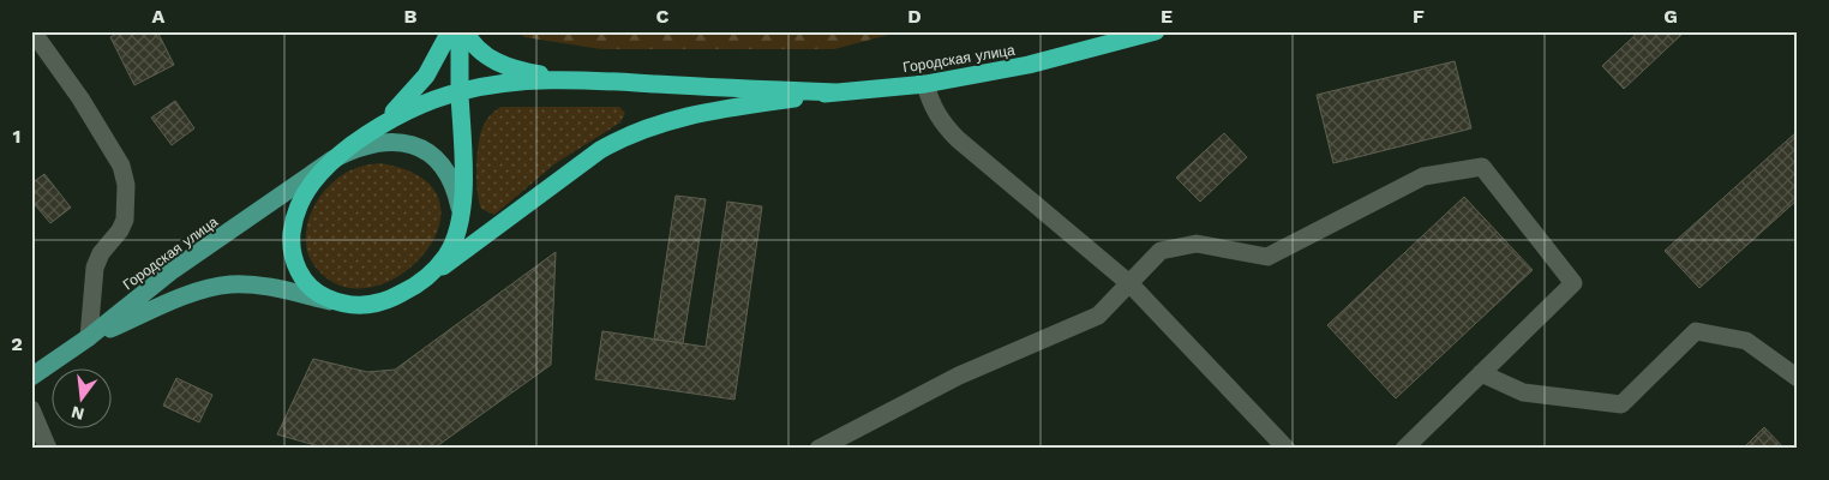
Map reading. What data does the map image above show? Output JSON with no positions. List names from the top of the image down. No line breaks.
{"streets":{"highway":["Городская улица"]},"north":"bottom","grid":{"columns":["A","B","C","D","E","F","G"],"rows":["1","2"]}}
